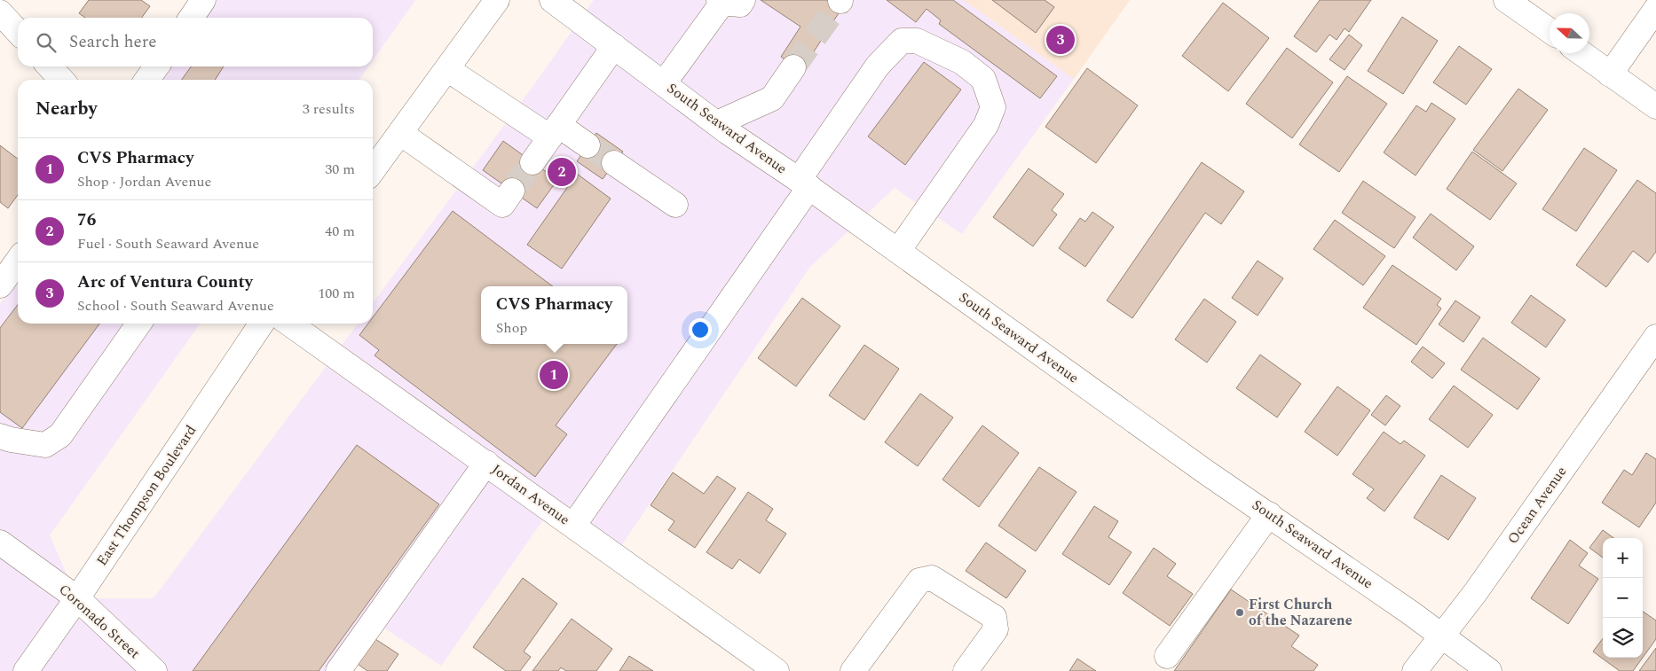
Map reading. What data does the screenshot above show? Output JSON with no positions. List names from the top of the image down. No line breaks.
{"streets":{"main road":["South Seaward Avenue","Jordan Avenue","East Thompson Boulevard","Ocean Avenue","Coronado Street"]},"crossings":[["South Seaward Avenue","Ocean Avenue"],["East Thompson Boulevard","Coronado Street"]],"places":["First Church of the Nazarene"],"north":"left","page":{"search":"Search here","pins":["3","2","1"],"heading":["Nearby","3 results"],"list":[{"mark":"1","name":"CVS Pharmacy","note":"Shop · Jordan Avenue","value":"30 m"},{"mark":"2","name":"76","note":"Fuel · South Seaward Avenue","value":"40 m"},{"mark":"3","name":"Arc of Ventura County","note":"School · South Seaward Avenue","value":"100 m"}],"popup":["CVS Pharmacy","Shop"],"map_buttons":["+","−"]}}
